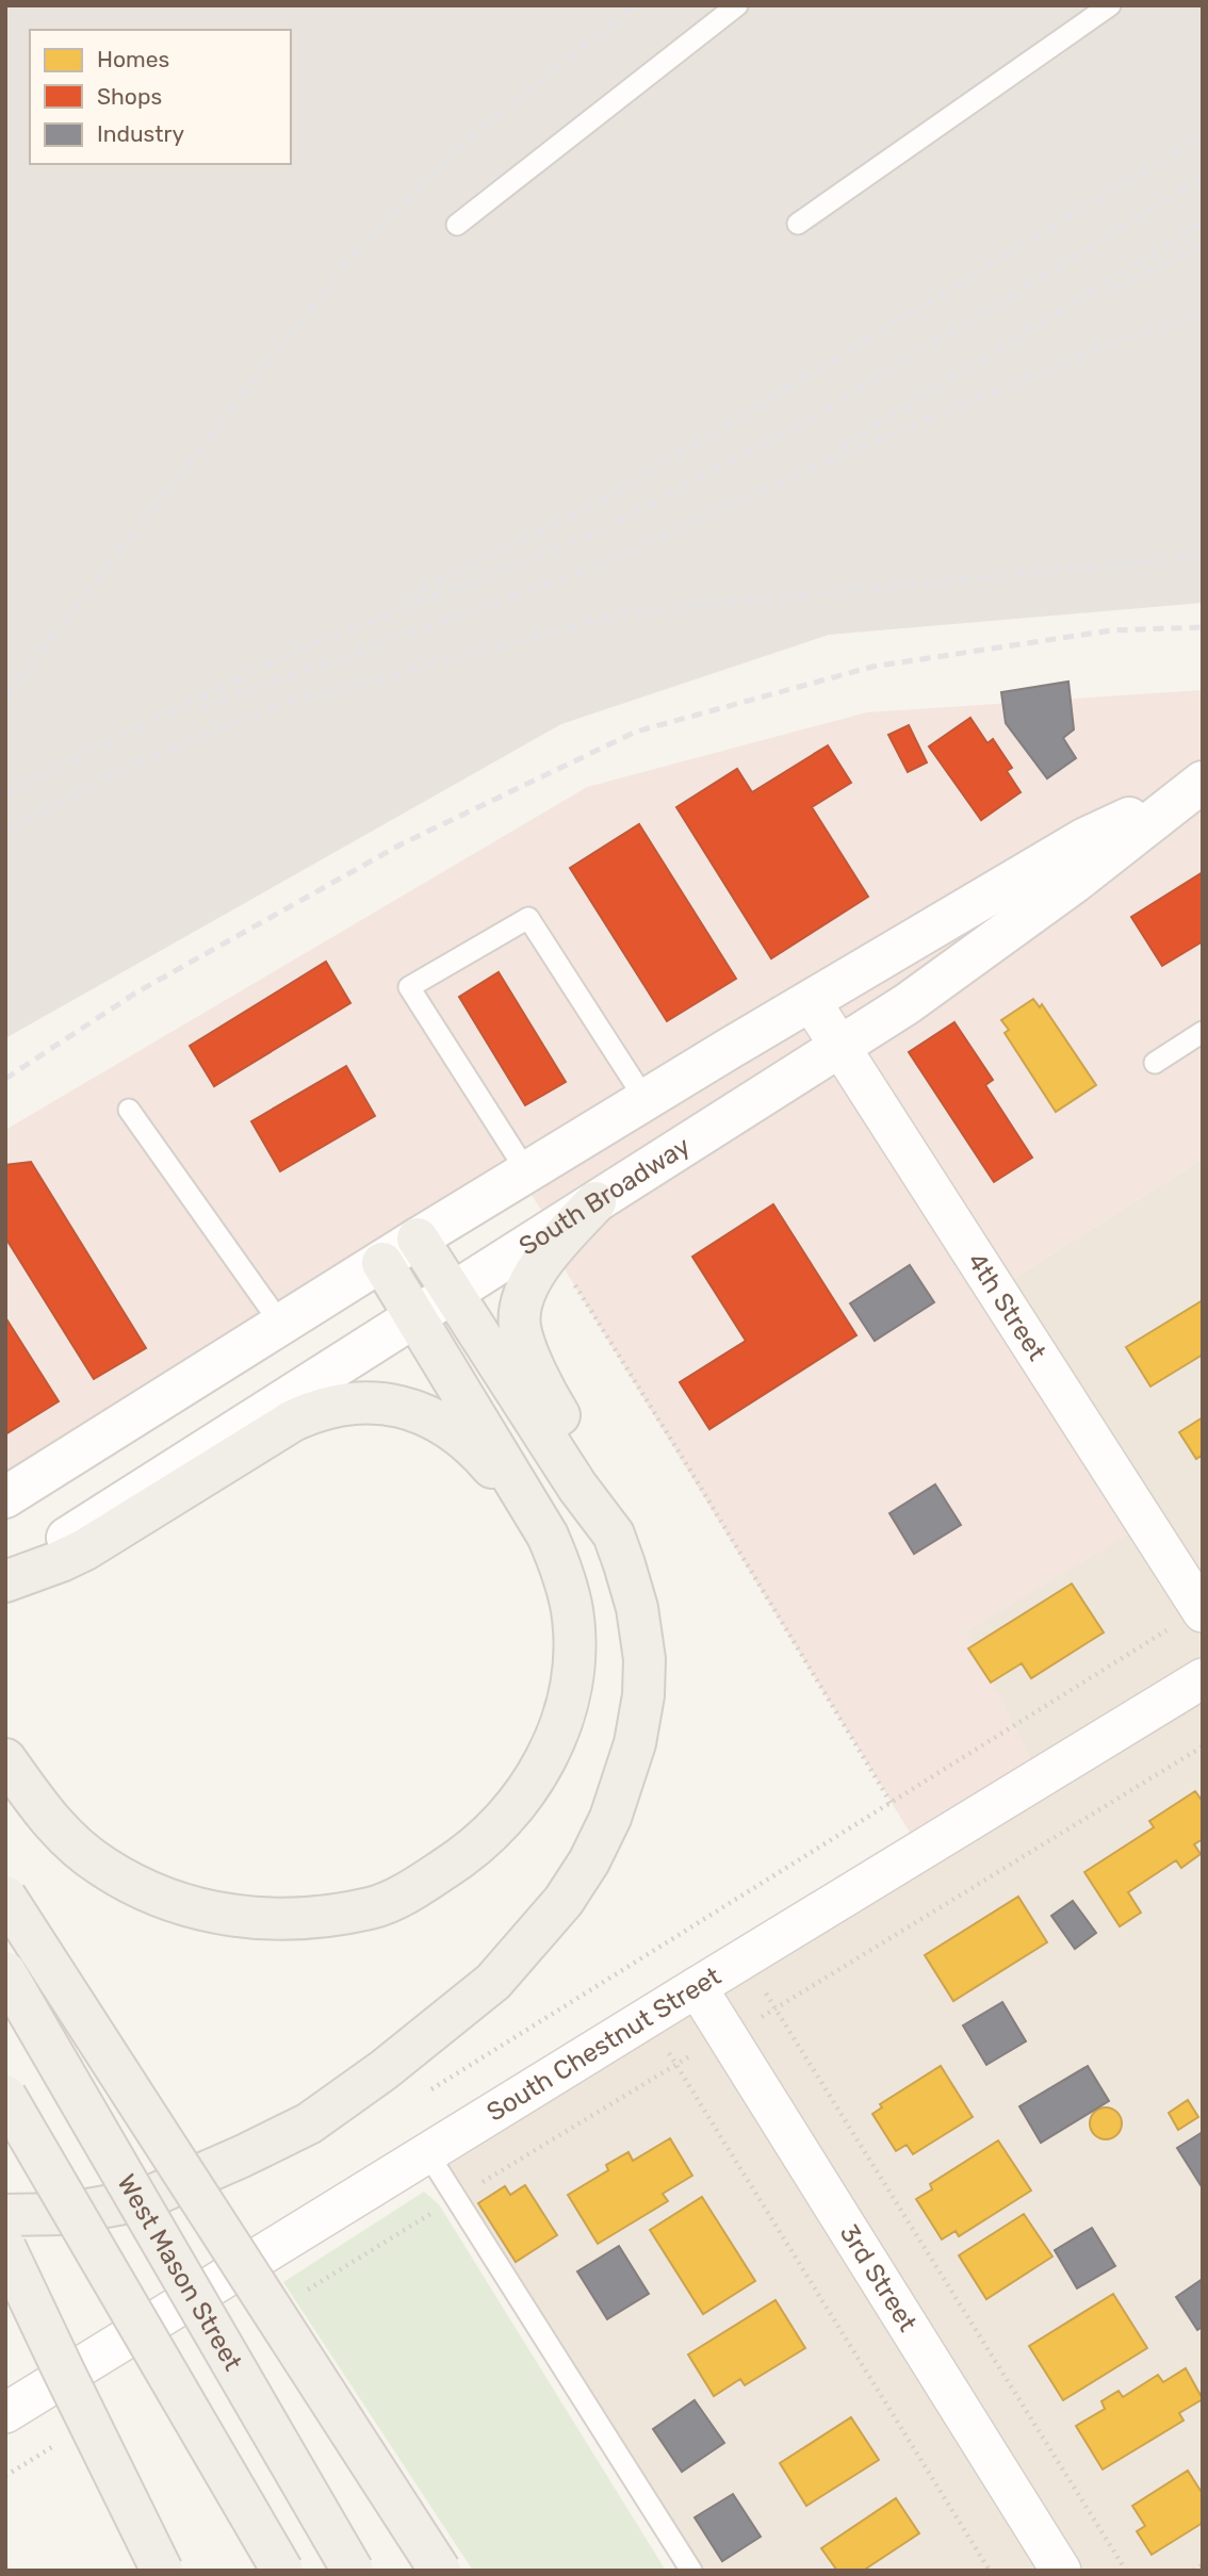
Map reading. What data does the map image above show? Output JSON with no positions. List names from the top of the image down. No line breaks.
{"streets":{"main road":["West Mason Street"],"street":["South Broadway","4th Street","South Chestnut Street","3rd Street"]},"crossings":[["South Broadway","4th Street"],["South Chestnut Street","3rd Street"]],"legend":["Homes","Shops","Industry"]}
